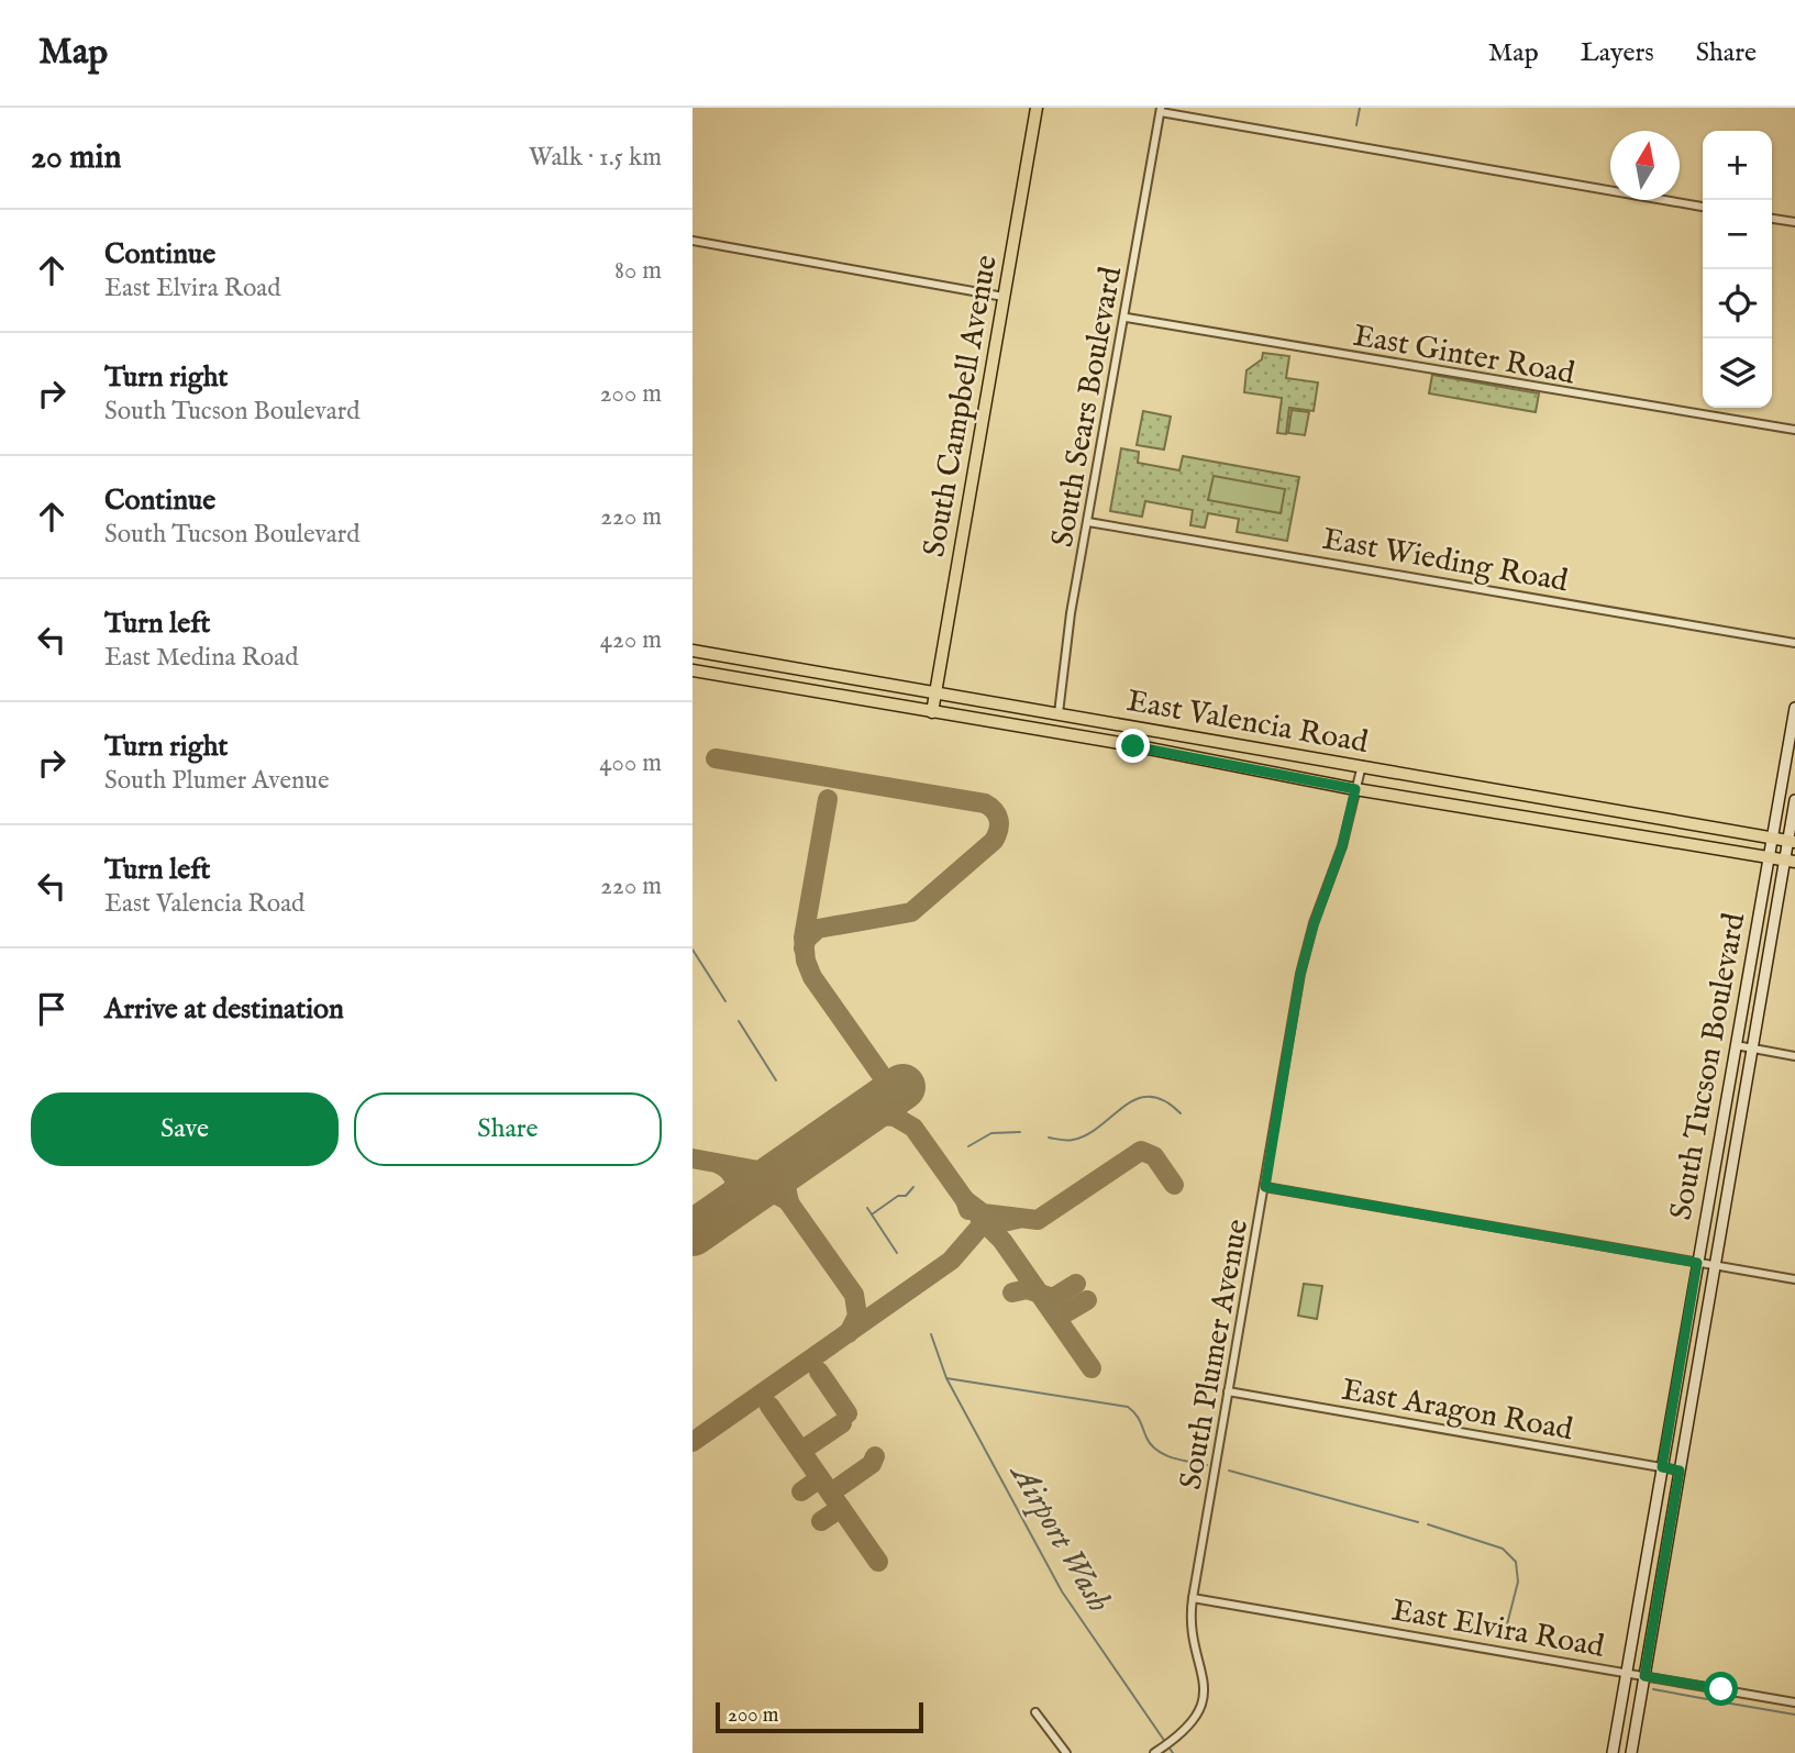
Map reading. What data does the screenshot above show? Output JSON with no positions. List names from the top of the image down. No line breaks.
{"streets":{"main road":["South Campbell Avenue","East Valencia Road","South Tucson Boulevard"],"street":["East Ginter Road","South Sears Boulevard","East Wieding Road","South Plumer Avenue","East Aragon Road","East Elvira Road"]},"crossings":[["East Ginter Road","South Sears Boulevard"],["South Campbell Avenue","East Valencia Road"],["South Sears Boulevard","East Wieding Road"],["South Sears Boulevard","East Valencia Road"],["East Valencia Road","South Tucson Boulevard"],["East Valencia Road","South Plumer Avenue"],["South Tucson Boulevard","East Aragon Road"],["South Tucson Boulevard","East Elvira Road"],["South Plumer Avenue","East Aragon Road"],["South Plumer Avenue","East Elvira Road"]],"water":["Airport Wash"],"scale_bar":"200 m","north":"top","page":{"header":"Map","nav":["Map","Layers","Share"],"heading":["20 min","Walk · 1.5 km"],"map_buttons":["+","−"],"list":[["Continue","East Elvira Road","80 m"],["Turn right","South Tucson Boulevard","200 m"],["Continue","South Tucson Boulevard","220 m"],["Turn left","East Medina Road","420 m"],["Turn right","South Plumer Avenue","400 m"],["Turn left","East Valencia Road","220 m"],"Arrive at destination"],"buttons":["Save","Share"],"scale":"200 m"}}
